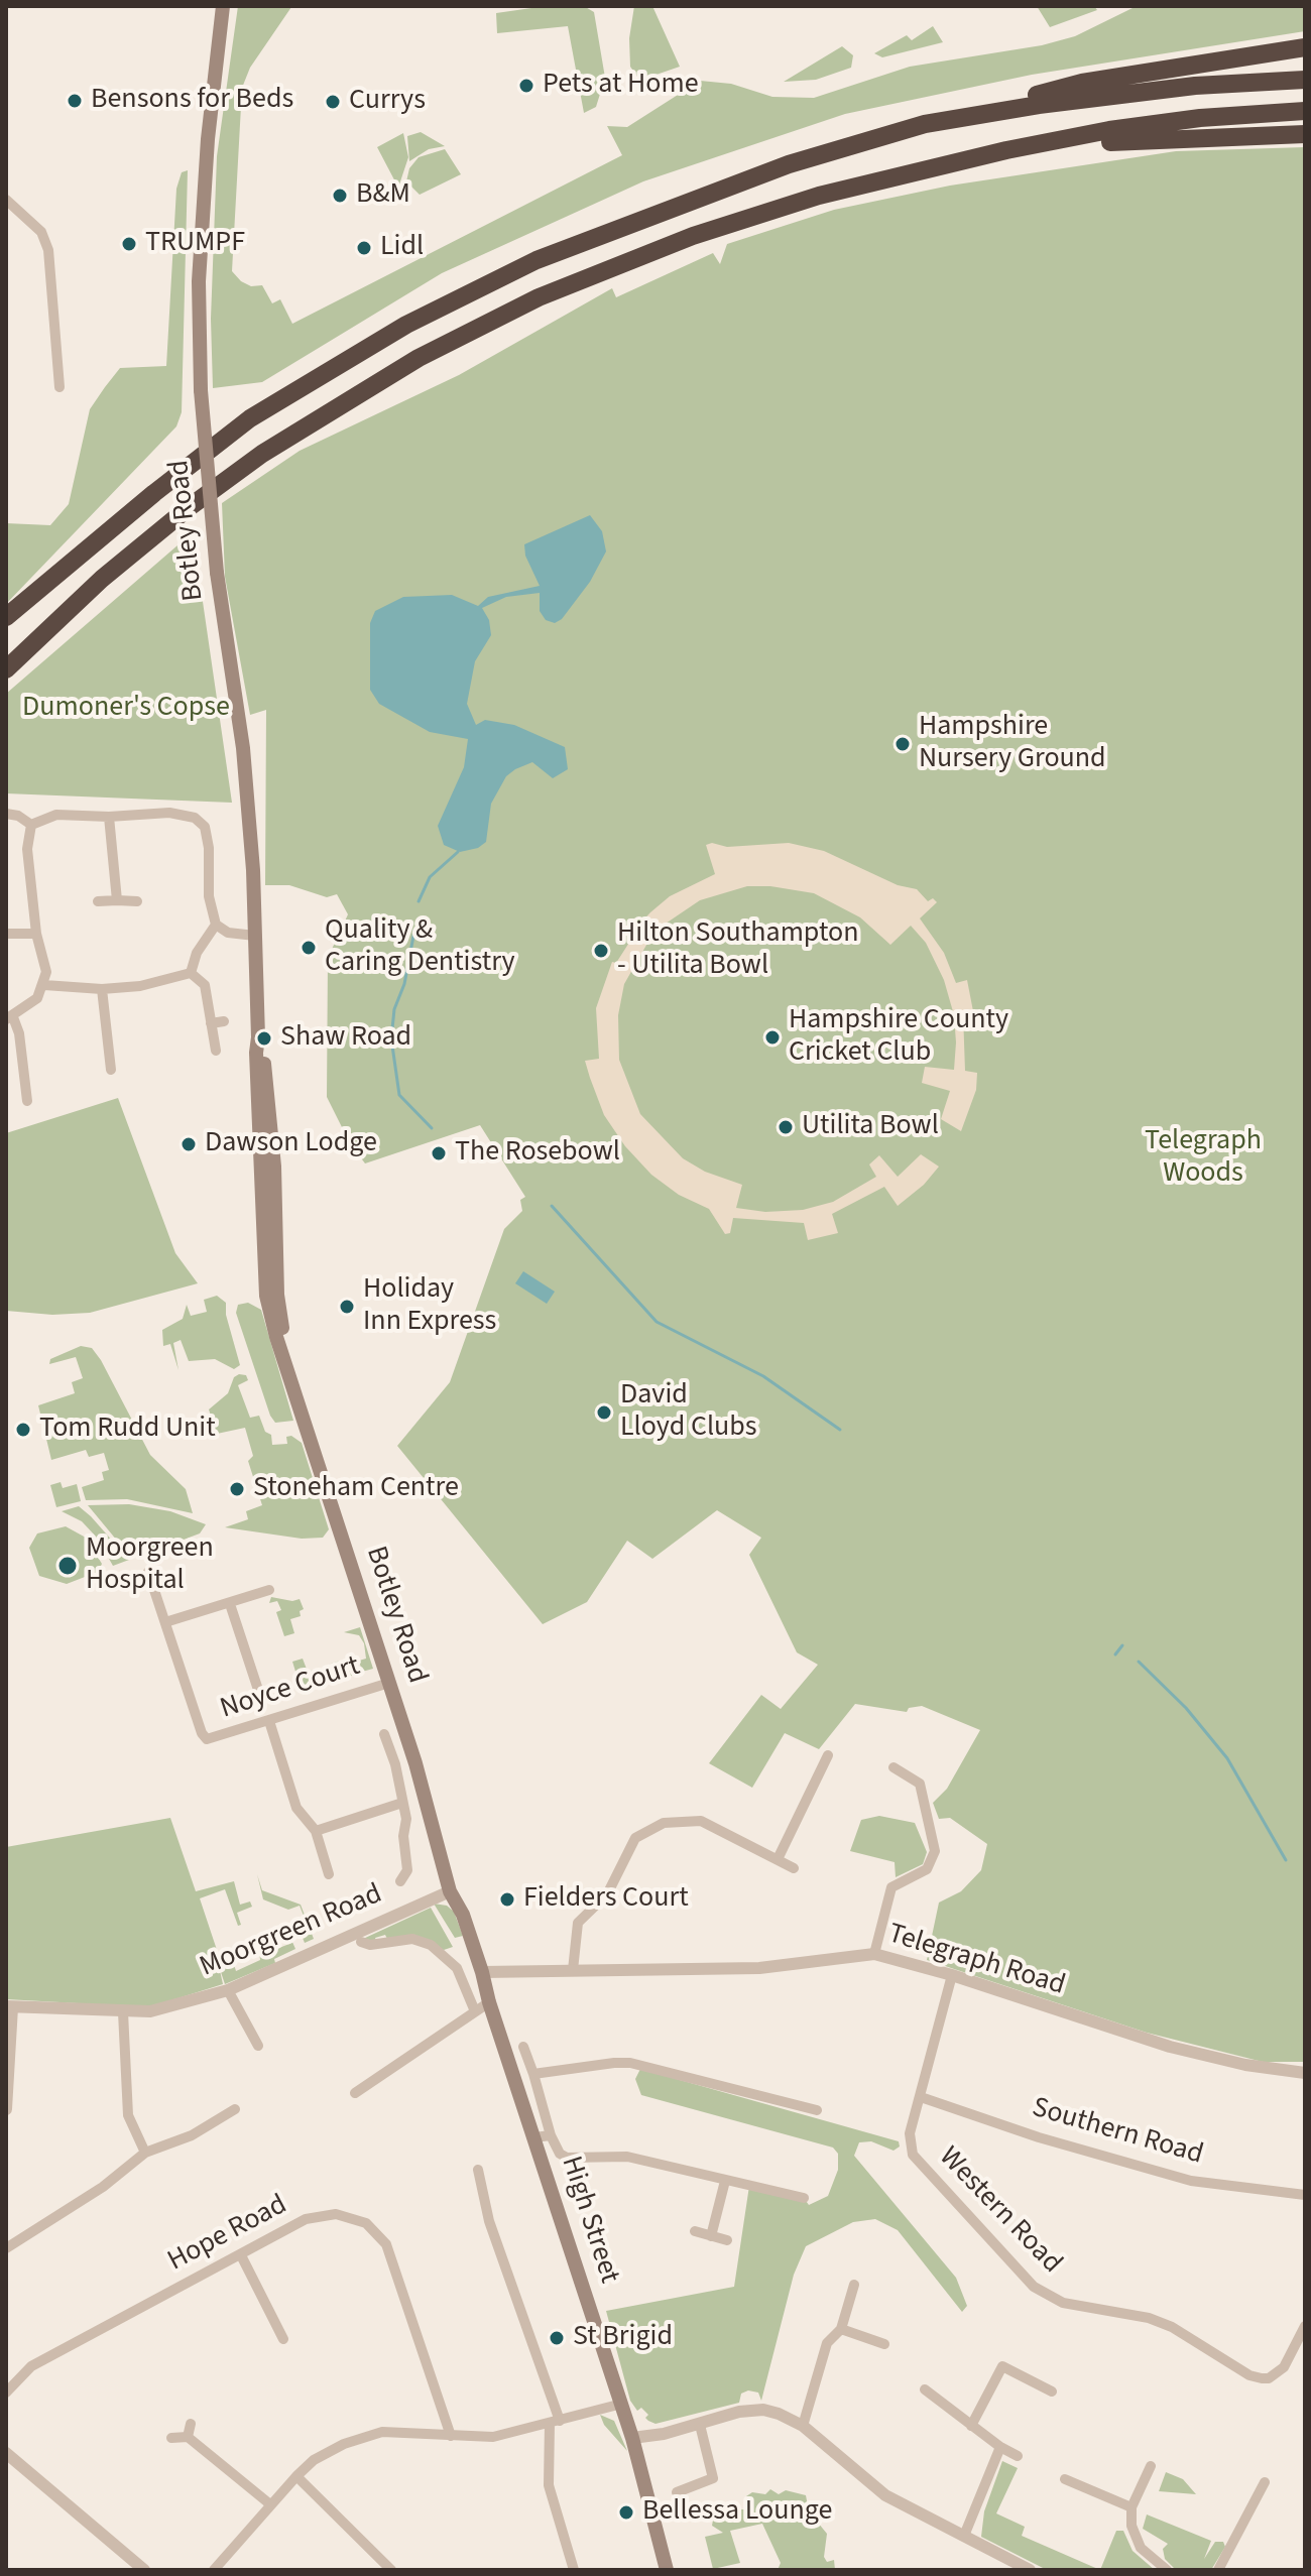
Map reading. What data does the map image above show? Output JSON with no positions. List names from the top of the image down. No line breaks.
{"streets":{"main road":["Botley Road","High Street"],"street":["Noyce Court","Moorgreen Road","Telegraph Road","Southern Road","Western Road","Hope Road"]},"crossings":[["Botley Road","Noyce Court"],["Botley Road","Moorgreen Road"],["Botley Road","High Street"],["Moorgreen Road","High Street"],["Telegraph Road","Western Road"],["Telegraph Road","High Street"],["Southern Road","Western Road"]],"parks":["Dumoner's Copse","Telegraph Woods"],"places":["Pets at Home","Bensons for Beds","Currys","B&M","TRUMPF","Lidl","Hampshire Nursery Ground","Quality & Caring Dentistry","Hilton Southampton - Utilita Bowl","Hampshire County Cricket Club","Shaw Road","Utilita Bowl","Dawson Lodge","The Rosebowl","Holiday Inn Express","David Lloyd Clubs","Tom Rudd Unit","Stoneham Centre","Moorgreen Hospital","Fielders Court","St Brigid","Bellessa Lounge"]}
